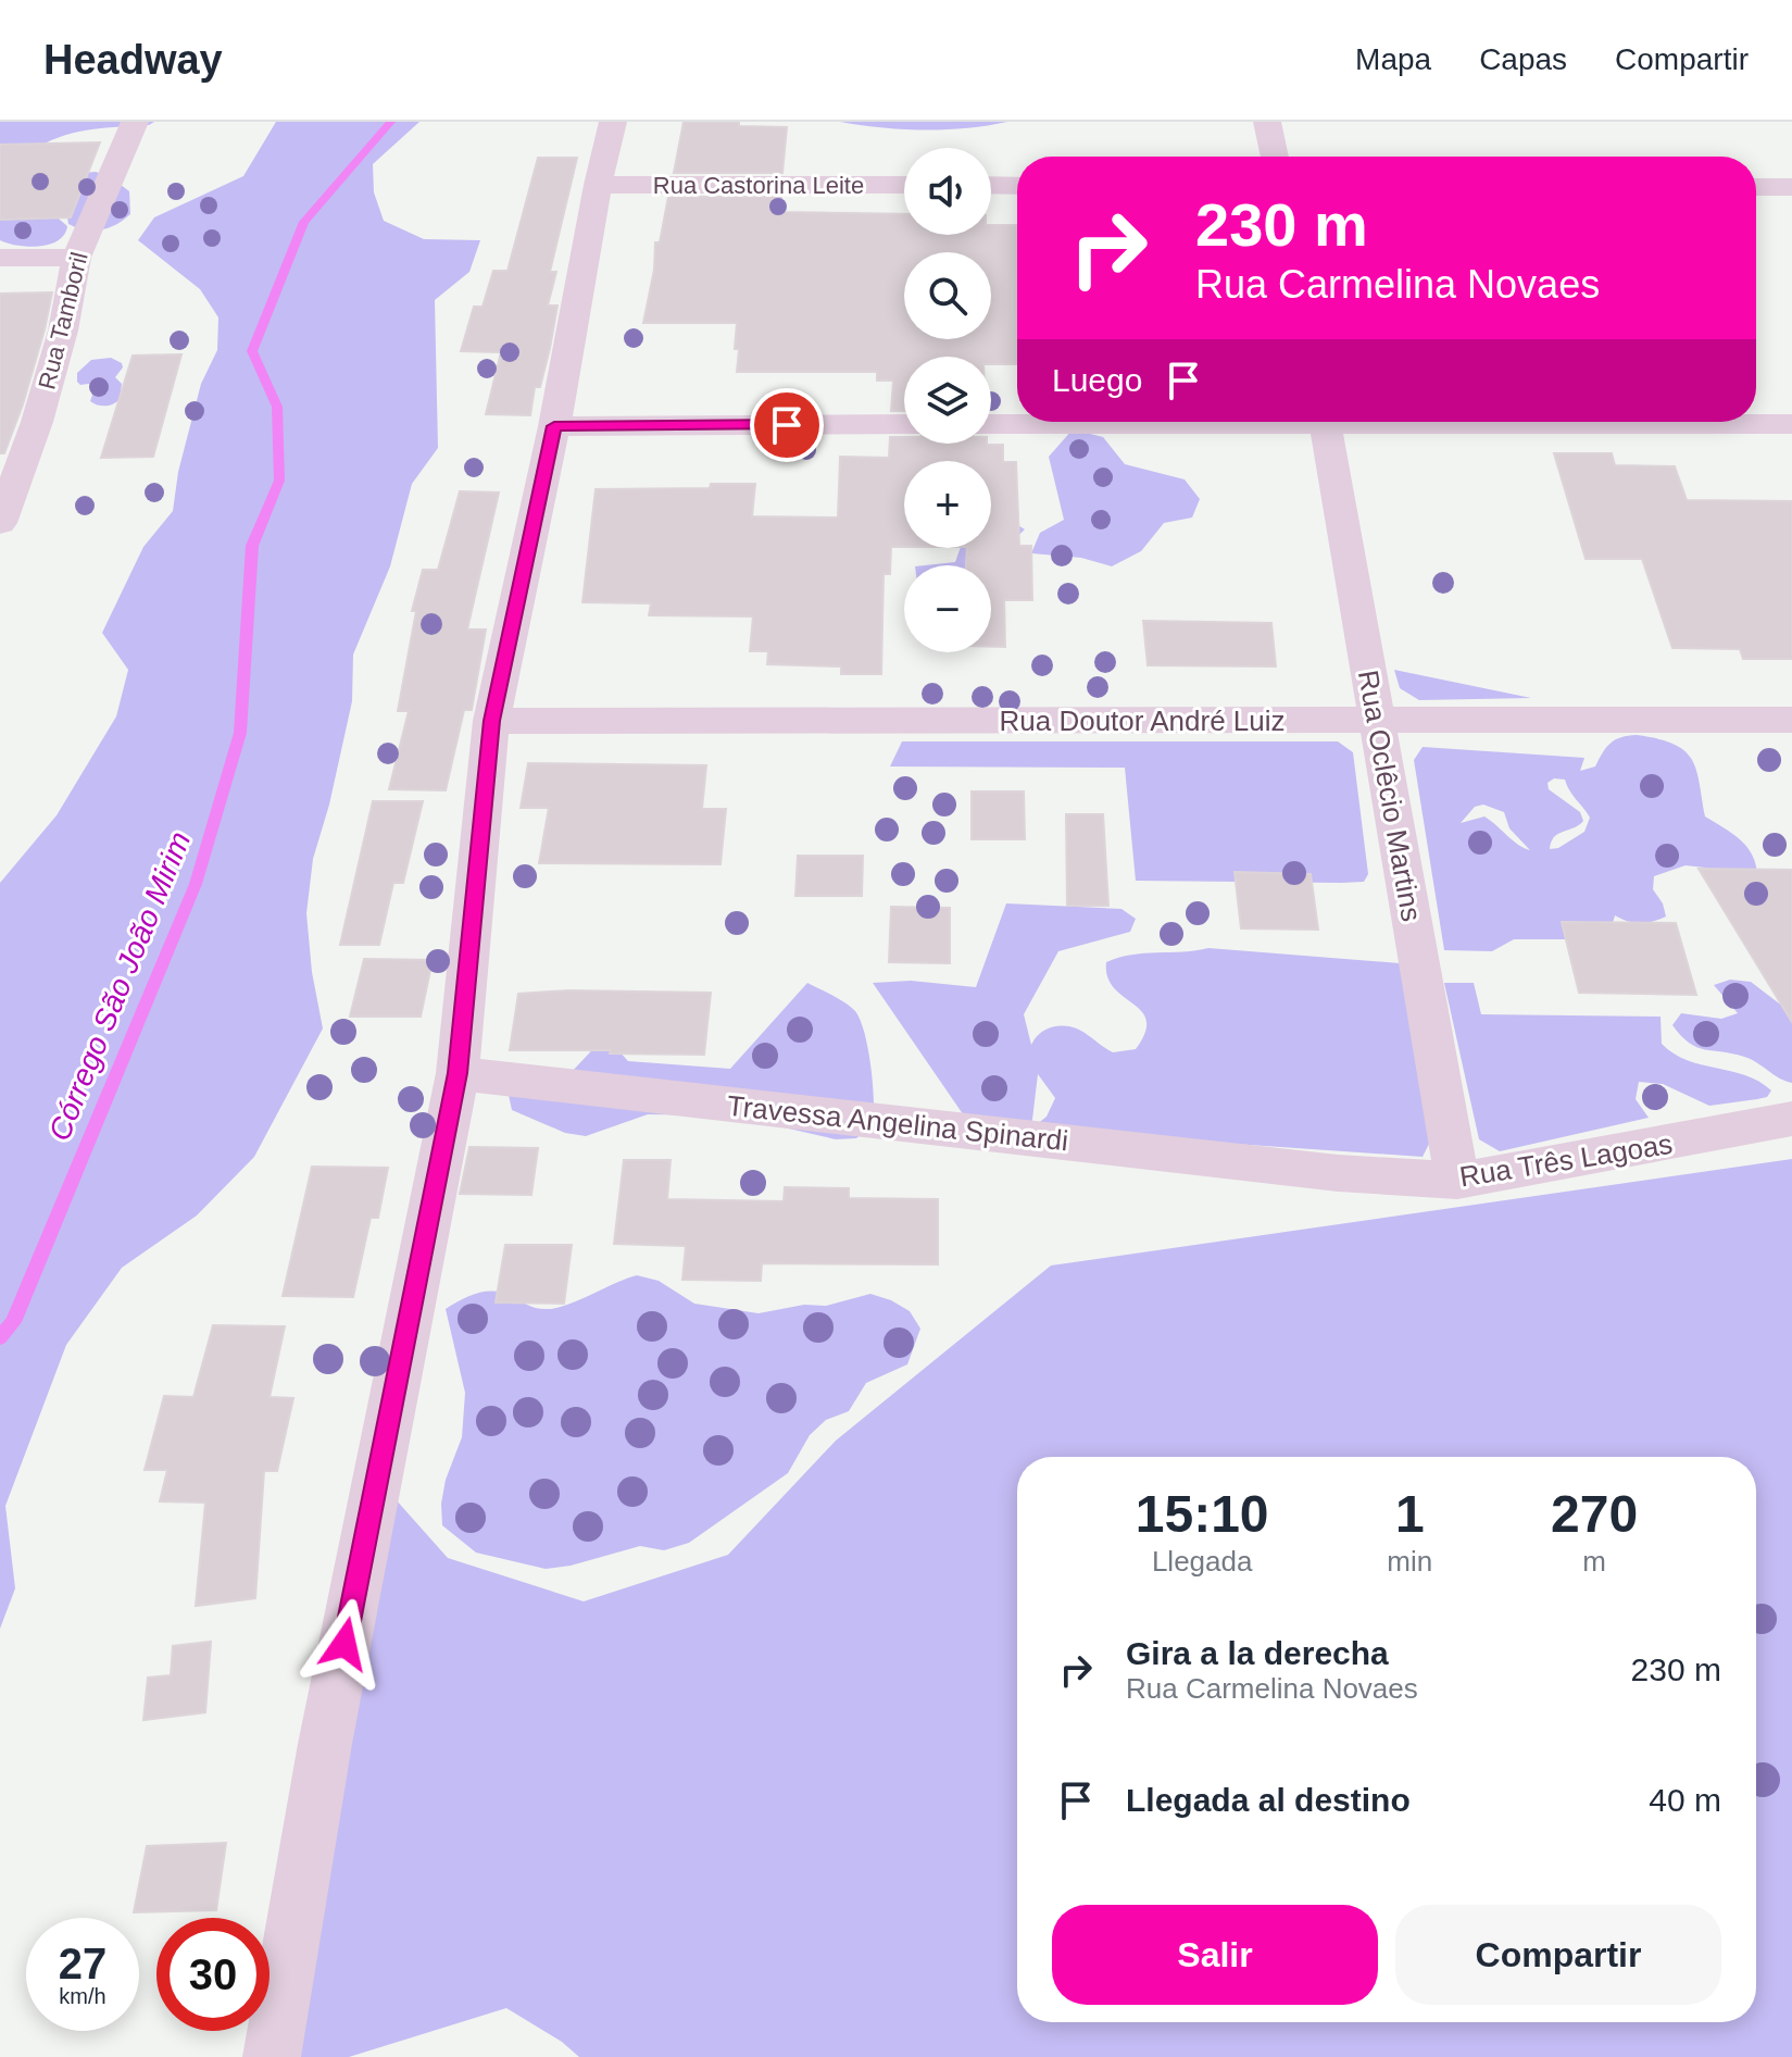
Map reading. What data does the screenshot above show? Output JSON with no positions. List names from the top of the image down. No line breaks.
{"streets":{"street":["Rua Castorina Leite","Rua Tamboril","Rua Doutor André Luiz","Rua Oclêcio Martins","Travessa Angelina Spinardi","Rua Três Lagoas"]},"crossings":[["Rua Doutor André Luiz","Rua Oclêcio Martins"],["Rua Oclêcio Martins","Rua Três Lagoas"],["Travessa Angelina Spinardi","Rua Três Lagoas"]],"water":["Córrego São João Mirim"],"page":{"header":"Headway","nav":["Mapa","Capas","Compartir"],"map_buttons":["+","−"],"turn":["230 m","Rua Carmelina Novaes"],"then":"Luego","eta":["15:10","Llegada","1","min","270","m"],"list":[{"name":"Gira a la derecha","note":"Rua Carmelina Novaes","value":"230 m"},{"name":"Llegada al destino","value":"40 m"}],"buttons":["Salir","Compartir"],"speed":"27 km/h","limit":"30"}}
